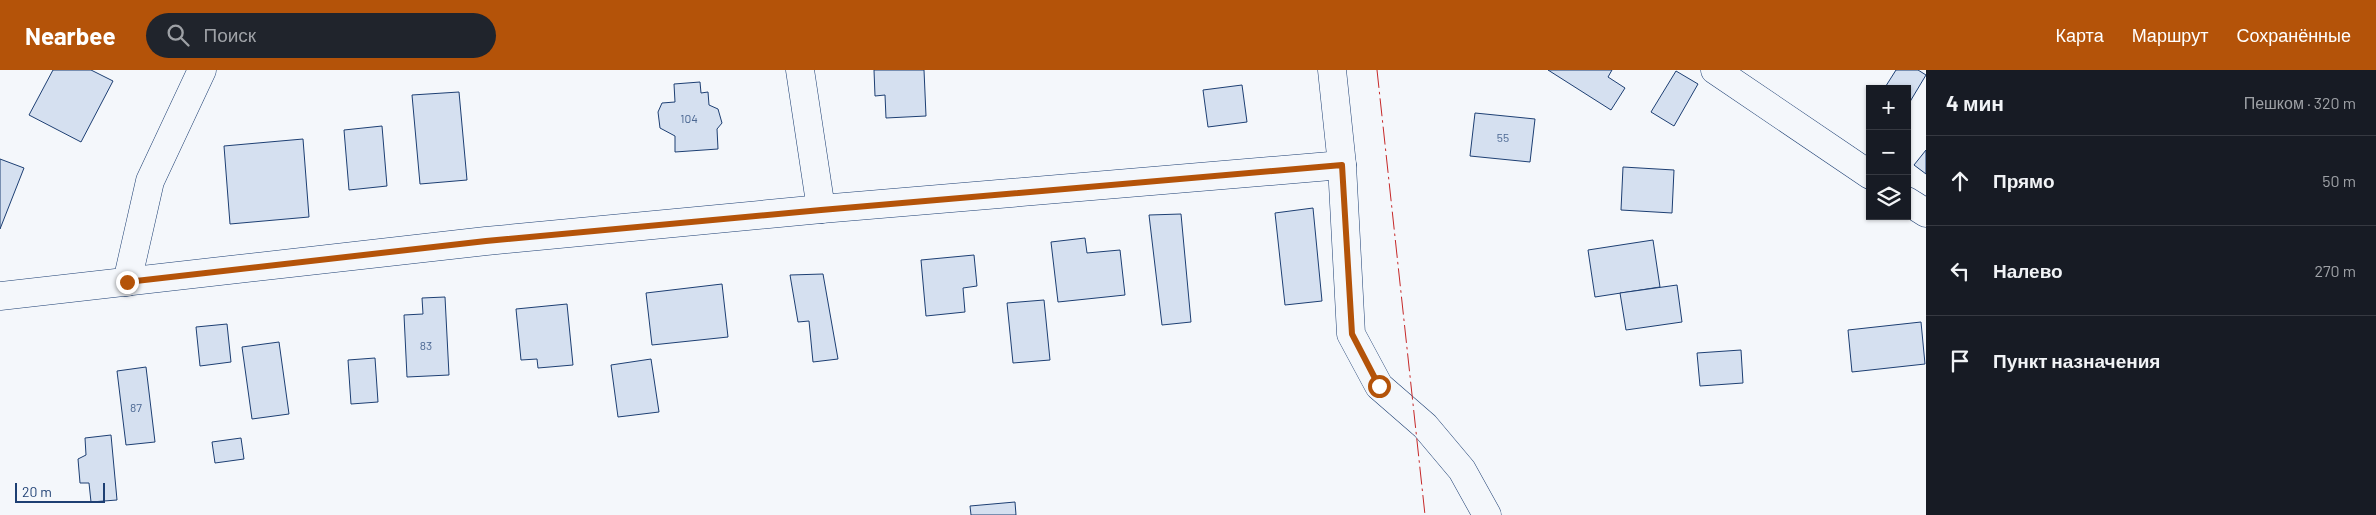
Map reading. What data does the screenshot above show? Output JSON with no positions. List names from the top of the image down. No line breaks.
{"house_numbers":["104","55","83","87"],"scale_bar":"20 m","page":{"header":"Nearbee","search":"Поиск","nav":["Карта","Маршрут","Сохранённые"],"heading":["4 мин","Пешком · 320 m"],"map_buttons":["+","−"],"list":[["Прямо","50 m"],["Налево","270 m"],"Пункт назначения"],"scale":"20 m"}}
